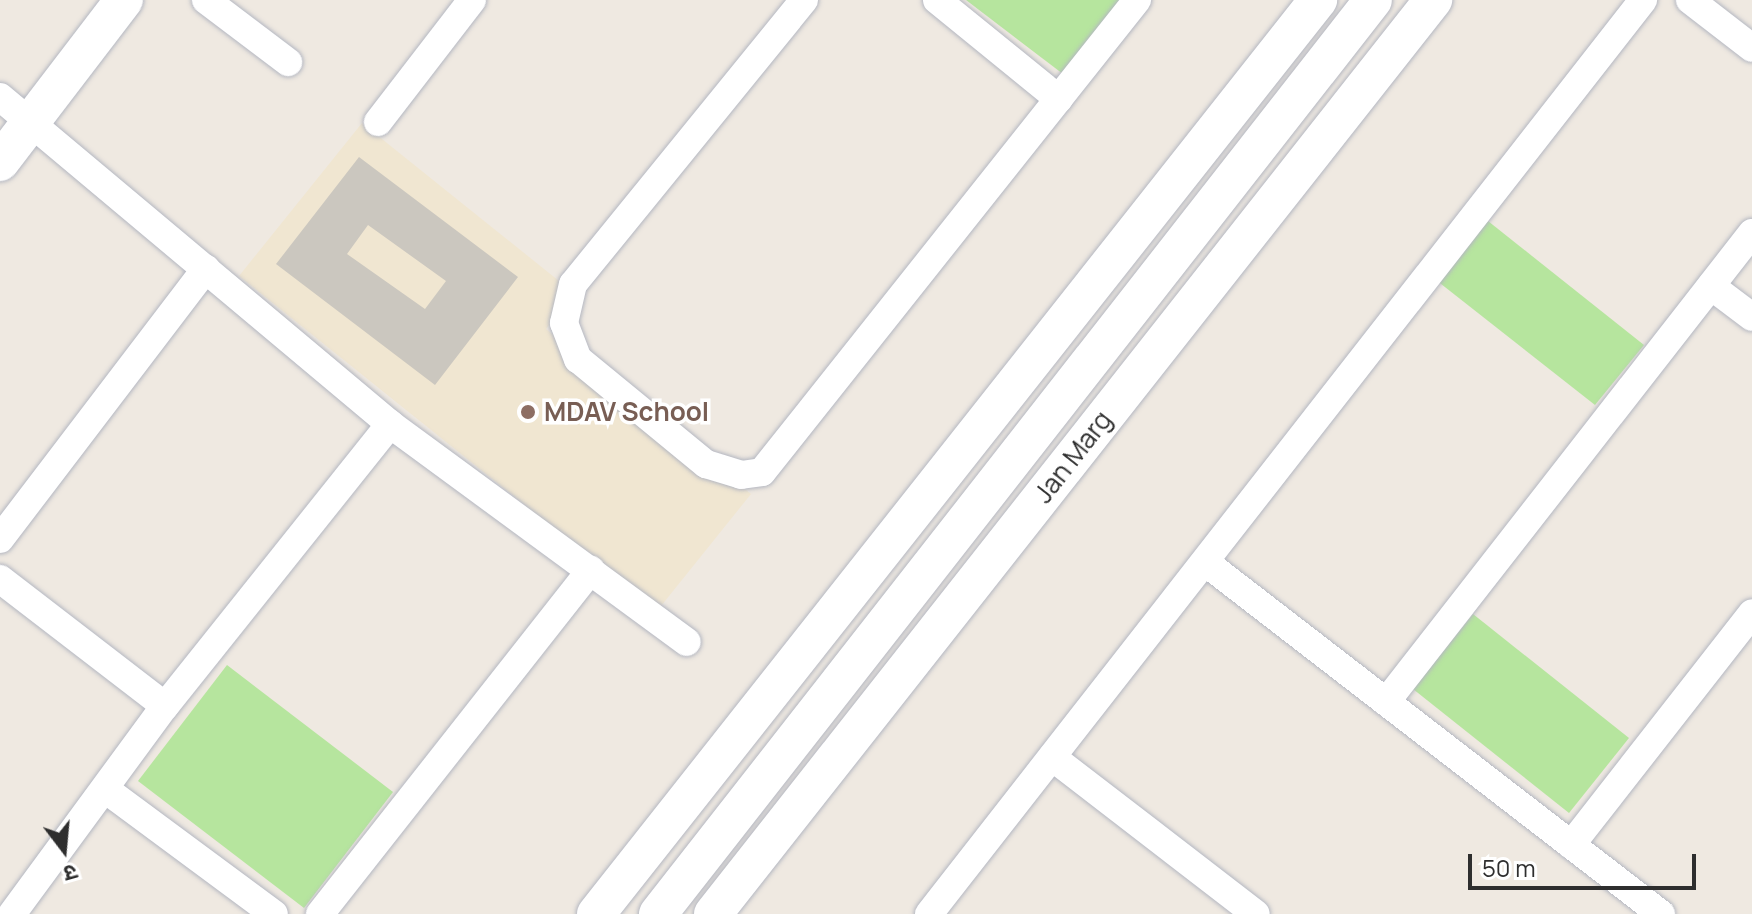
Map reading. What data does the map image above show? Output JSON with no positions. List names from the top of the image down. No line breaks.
{"streets":{"main road":["Jan Marg"]},"places":["MDAV School"],"scale_bar":"50 m","north":"bottom"}
